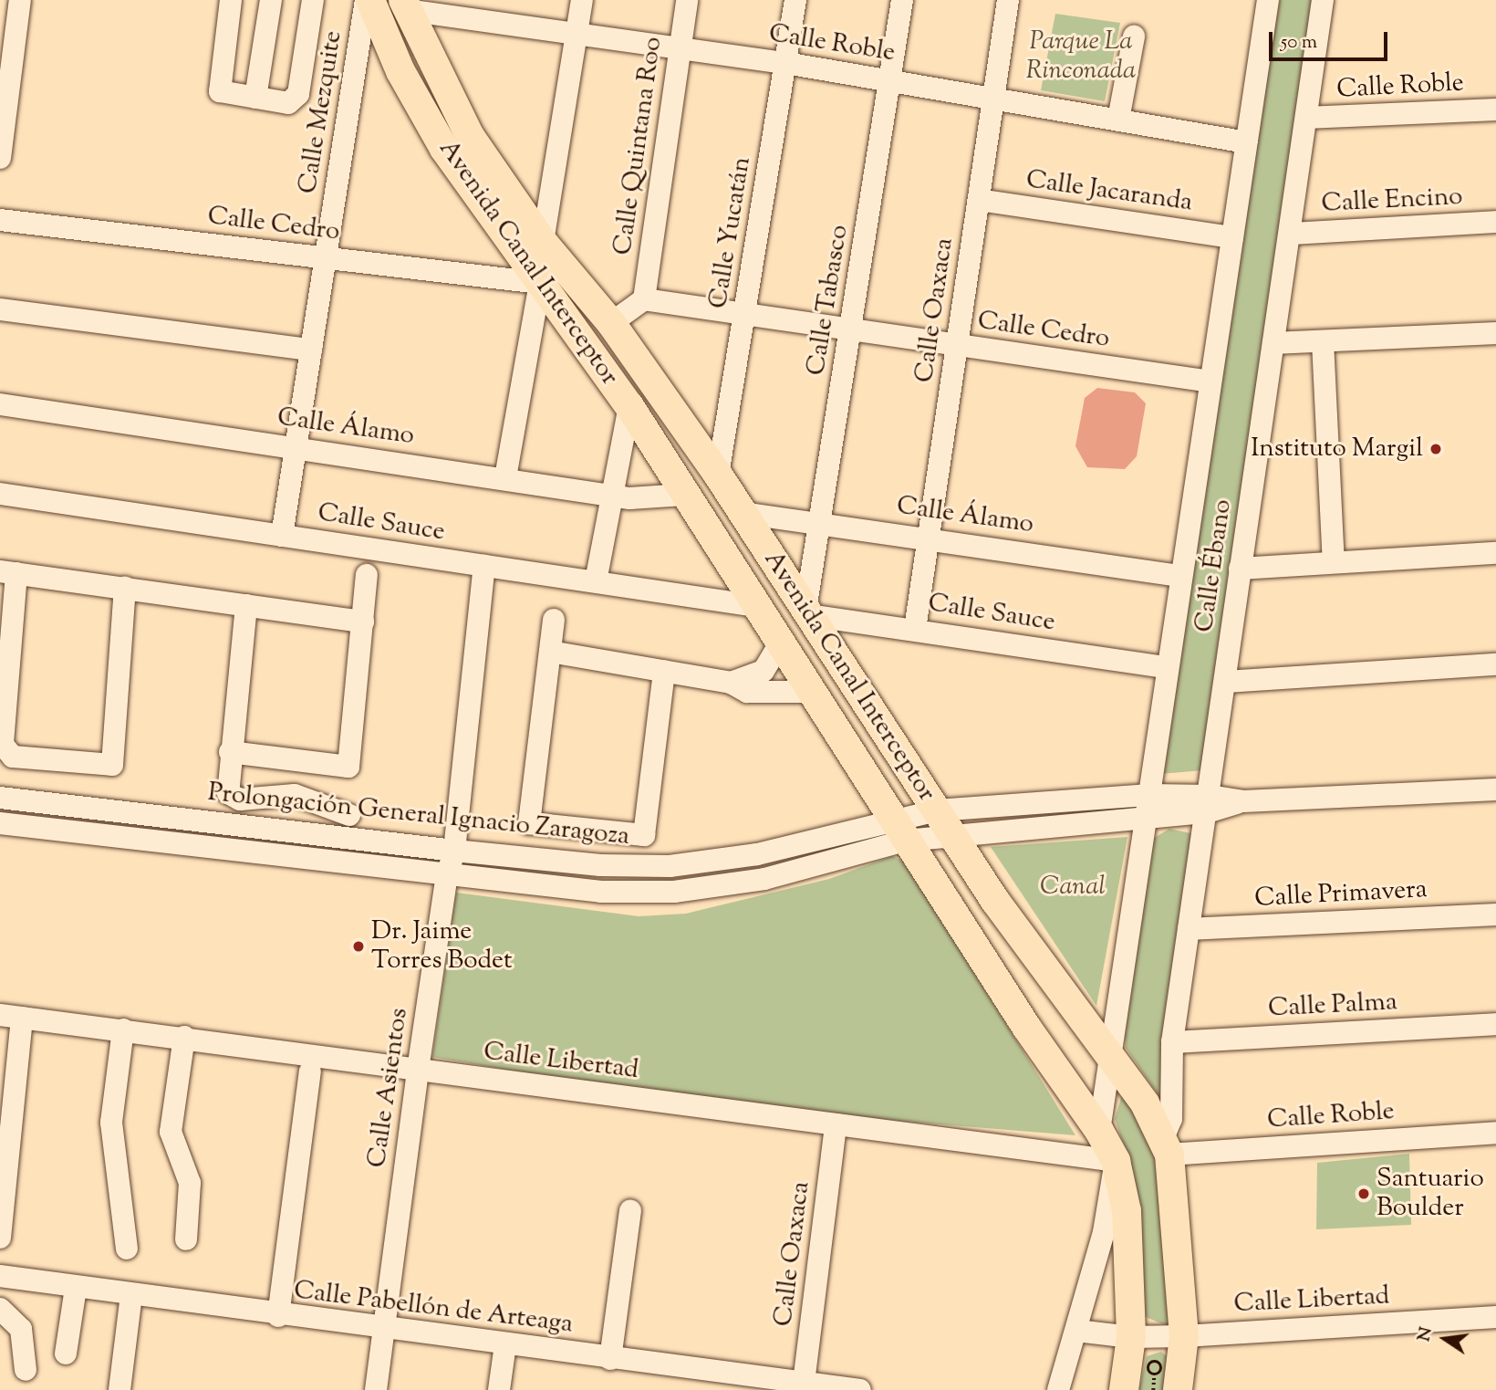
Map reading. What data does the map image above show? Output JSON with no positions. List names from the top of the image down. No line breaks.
{"streets":{"main road":["Avenida Canal Interceptor"],"street":["Calle Roble","Calle Mezquite","Calle Quintana Roo","Calle Jacaranda","Calle Encino","Calle Cedro","Calle Yucatán","Calle Tabasco","Calle Oaxaca","Calle Álamo","Calle Sauce","Calle Ébano","Prolongación General Ignacio Zaragoza","Calle Primavera","Calle Palma","Calle Libertad","Calle Asientos","Calle Pabellón de Arteaga"]},"crossings":[["Calle Roble","Calle Quintana Roo"],["Calle Roble","Calle Yucatán"],["Calle Roble","Avenida Canal Interceptor"],["Calle Roble","Calle Tabasco"],["Calle Roble","Calle Oaxaca"],["Calle Roble","Calle Ébano"],["Calle Mezquite","Calle Cedro"],["Calle Mezquite","Avenida Canal Interceptor"],["Calle Mezquite","Calle Álamo"],["Calle Mezquite","Calle Sauce"],["Calle Quintana Roo","Calle Cedro"],["Calle Jacaranda","Calle Oaxaca"],["Calle Jacaranda","Calle Ébano"],["Calle Encino","Calle Ébano"],["Calle Cedro","Calle Yucatán"],["Calle Cedro","Avenida Canal Interceptor"],["Calle Cedro","Calle Tabasco"],["Calle Cedro","Calle Oaxaca"],["Calle Cedro","Calle Ébano"],["Calle Yucatán","Avenida Canal Interceptor"],["Avenida Canal Interceptor","Calle Tabasco"],["Avenida Canal Interceptor","Calle Álamo"],["Avenida Canal Interceptor","Calle Sauce"],["Avenida Canal Interceptor","Calle Ébano"],["Avenida Canal Interceptor","Prolongación General Ignacio Zaragoza"],["Avenida Canal Interceptor","Calle Libertad"],["Calle Tabasco","Calle Álamo"],["Calle Tabasco","Calle Sauce"],["Calle Oaxaca","Calle Álamo"],["Calle Oaxaca","Calle Sauce"],["Calle Oaxaca","Calle Libertad"],["Calle Oaxaca","Calle Pabellón de Arteaga"],["Calle Álamo","Calle Ébano"],["Calle Sauce","Calle Ébano"],["Calle Sauce","Calle Asientos"],["Calle Ébano","Prolongación General Ignacio Zaragoza"],["Calle Ébano","Calle Primavera"],["Calle Ébano","Calle Palma"],["Prolongación General Ignacio Zaragoza","Calle Asientos"],["Calle Libertad","Calle Asientos"],["Calle Asientos","Calle Pabellón de Arteaga"]],"parks":["Parque La Rinconada","Canal"],"places":["Instituto Margil","Dr. Jaime Torres Bodet","Santuario Boulder"],"scale_bar":"50 m","north":"left"}
